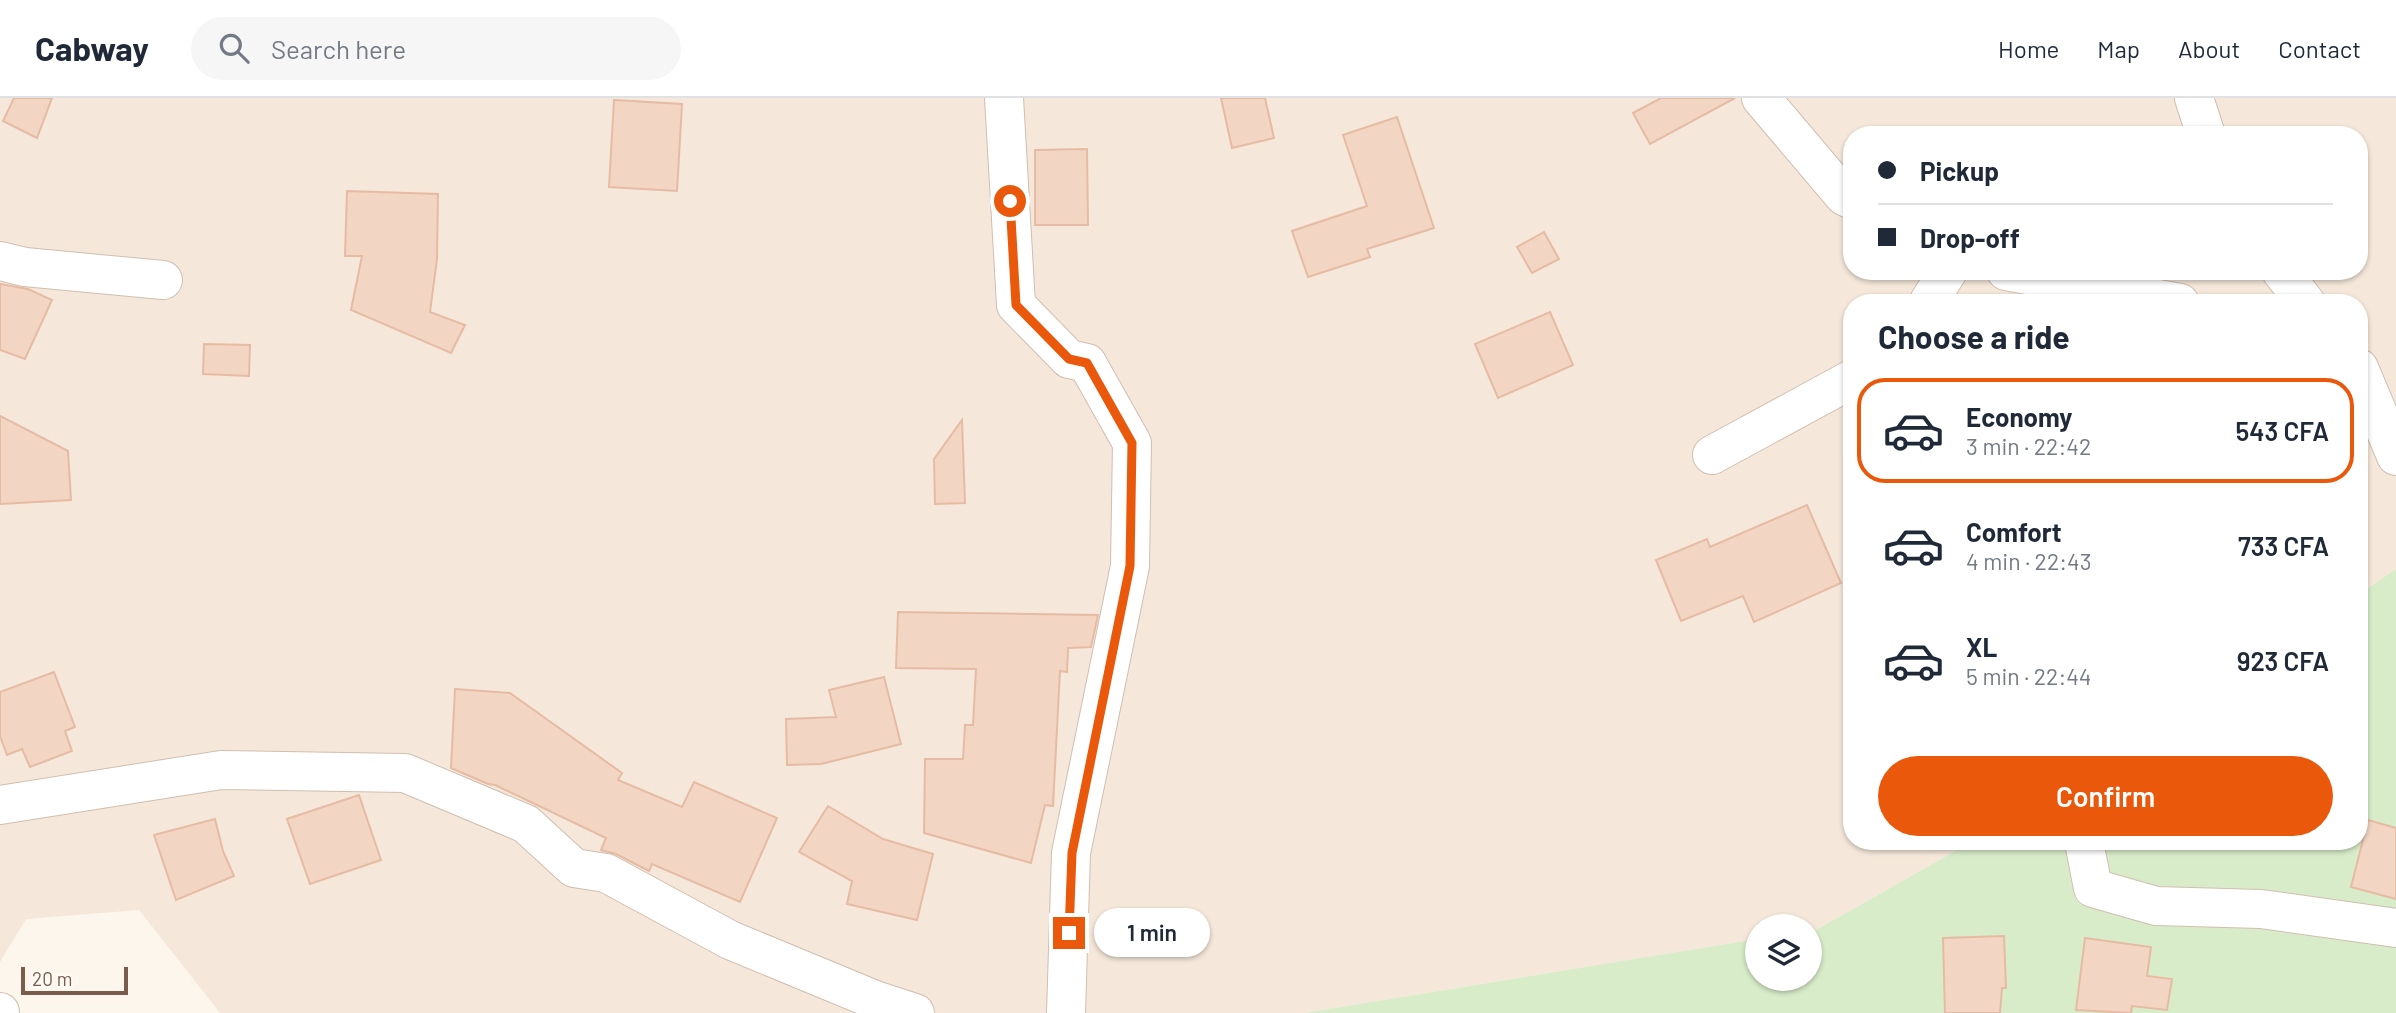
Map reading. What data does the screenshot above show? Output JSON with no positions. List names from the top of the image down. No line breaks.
{"scale_bar":"20 m","page":{"header":"Cabway","search":"Search here","nav":["Home","Map","About","Contact"],"banner":["Pickup","Drop-off"],"heading":"Choose a ride","list":[{"name":"Economy","note":"3 min · 22:42","value":"543 CFA"},{"name":"Comfort","note":"4 min · 22:43","value":"733 CFA"},{"name":"XL","note":"5 min · 22:44","value":"923 CFA"}],"buttons":"Confirm","bubble":"1 min","scale":"20 m"}}
